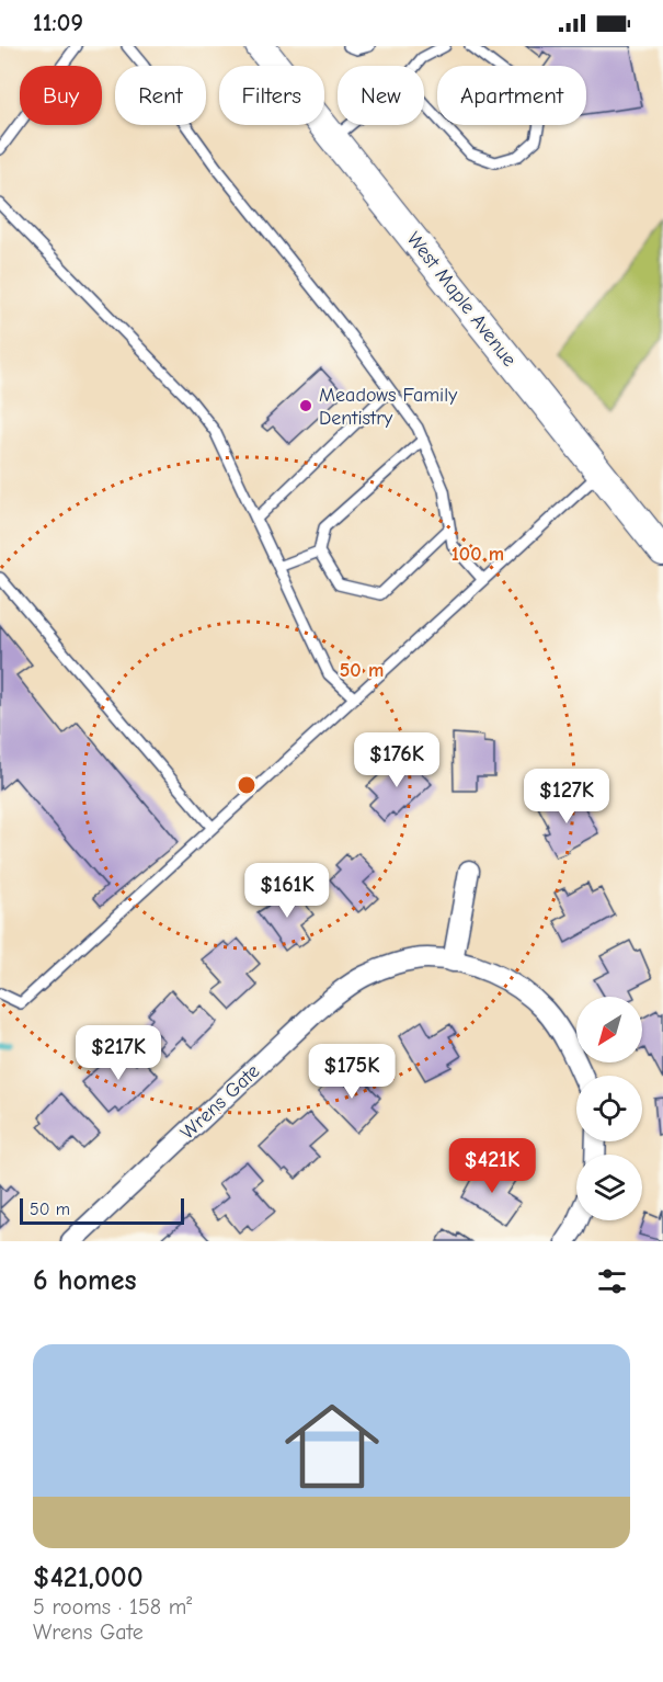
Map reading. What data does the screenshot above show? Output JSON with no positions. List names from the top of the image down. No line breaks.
{"streets":{"main road":["West Maple Avenue"],"street":["Wrens Gate"]},"places":["Meadows Family Dentistry"],"scale_bar":"50 m","north":"bottom left","page":{"status":"11:09","chip":["Buy","Rent","Filters","New","Apartment"],"price":["$176K","$127K","$161K","$217K","$175K","$421K"],"scale":"50 m","heading":"6 homes","list":[{"name":"$421,000","note":"5 rooms · 158 m² · Wrens Gate"}]},"rings":["100 m","50 m"]}
